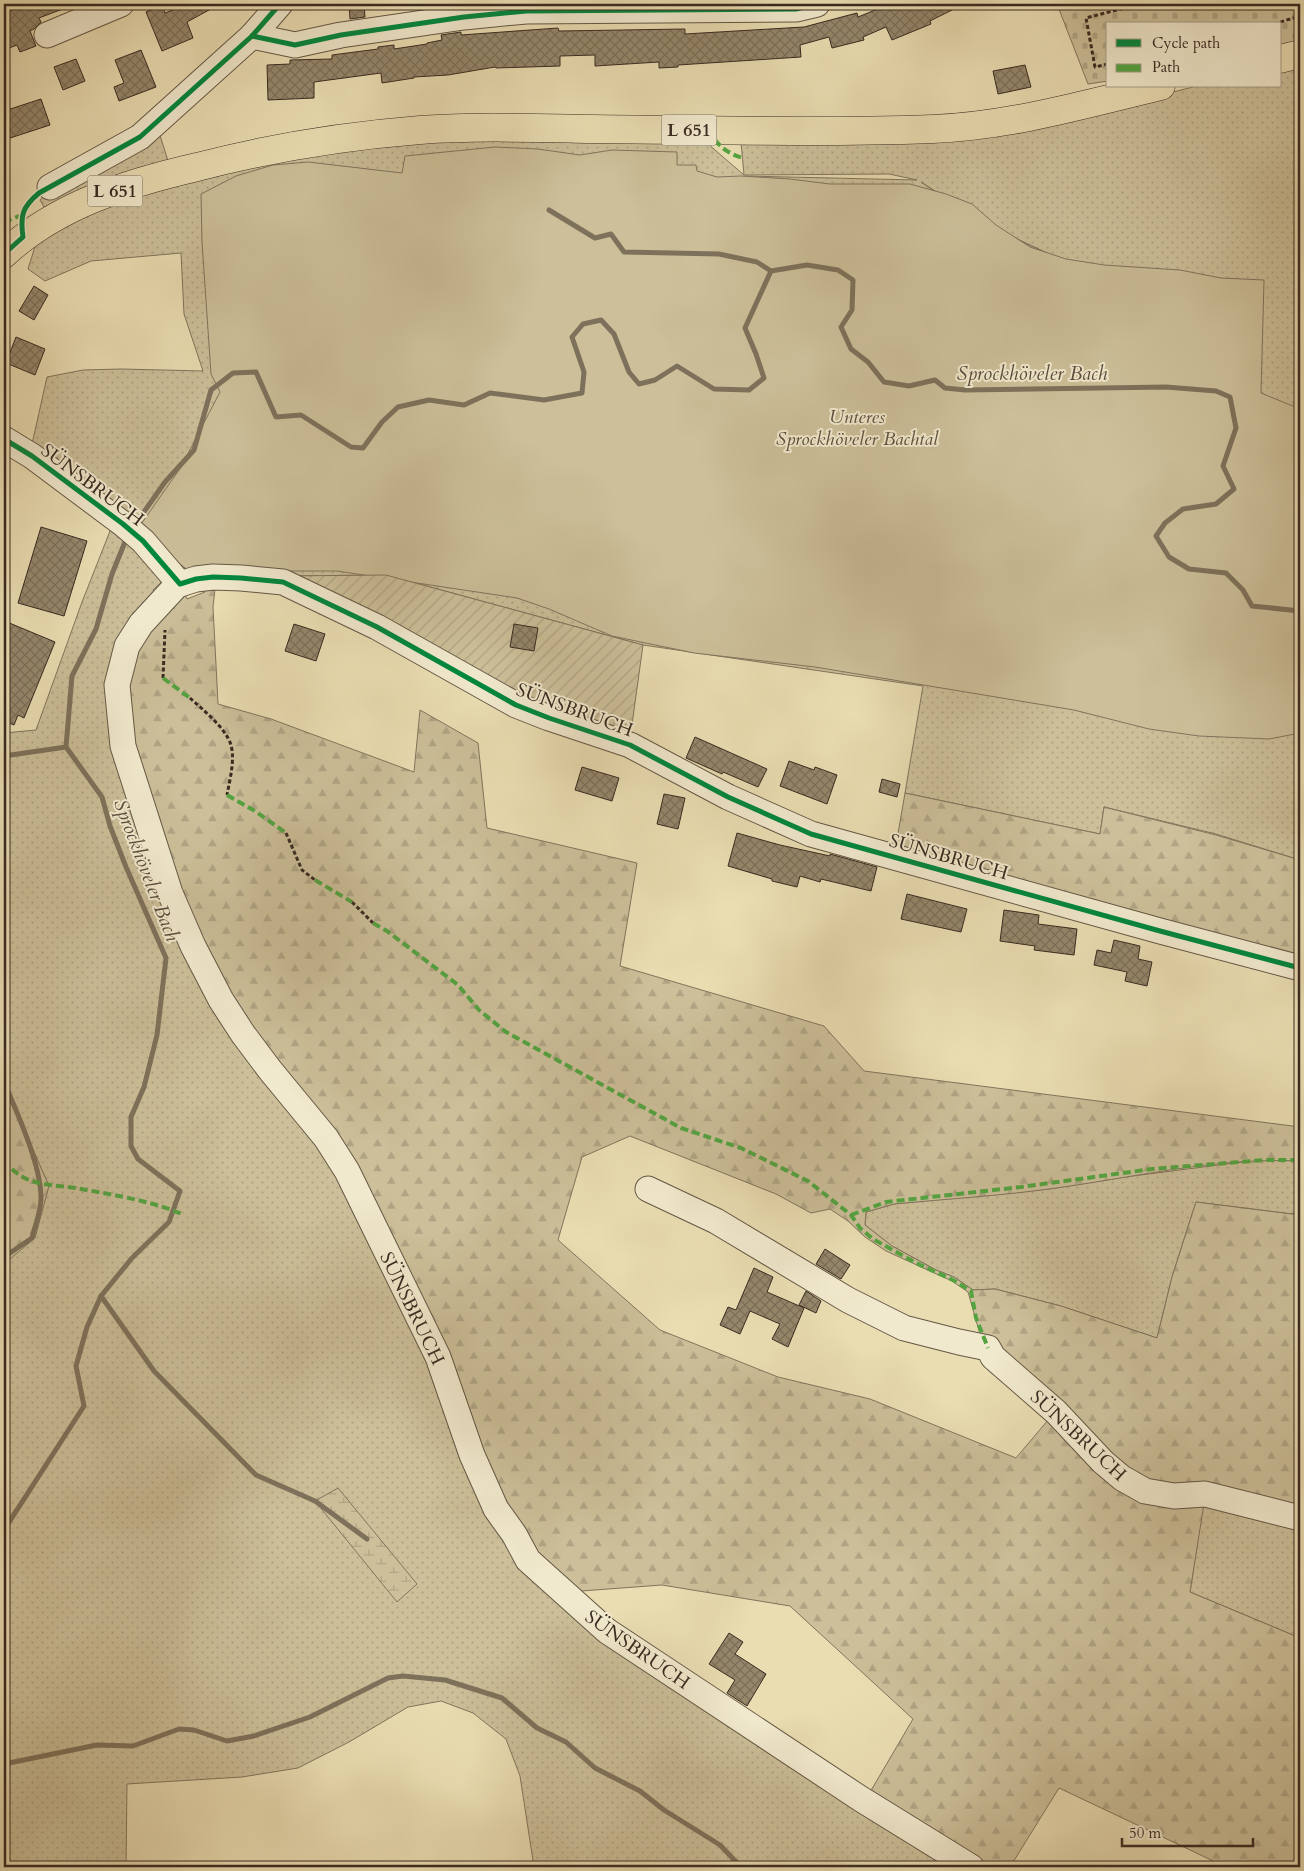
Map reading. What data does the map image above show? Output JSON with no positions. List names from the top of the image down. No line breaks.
{"streets":{"main road":["L 651"],"street":["SÜNSBRUCH"]},"water":["Sprockhöveler Bach"],"parks":["Unteres Sprockhöveler Bachtal"],"legend":["Cycle path","Path"],"scale_bar":"50 m"}
